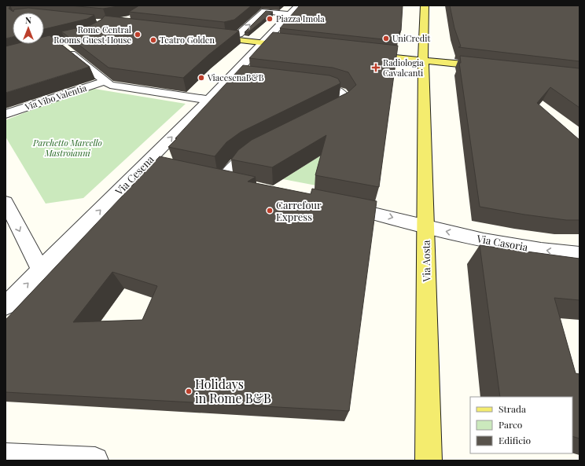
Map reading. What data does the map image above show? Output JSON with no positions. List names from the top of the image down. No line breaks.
{"streets":{"main road":["Via Aosta"],"street":["Via Vibo Valentia","Via Cesena","Via Casoria"]},"crossings":[["Via Vibo Valentia","Via Cesena"],["Via Casoria","Via Aosta"]],"one_way":["Via Cesena"],"parks":["Parchetto Marcello Mastroianni"],"places":{"other":["Piazza Imola","Rome Central Rooms Guest House","UniCredit","Teatro Golden","ViacesenaB&B","Carrefour Express","Holidays in Rome B&B"],"health":["Radiologia Cavalcanti"]},"legend":["Strada","Parco","Edificio"],"north":"top"}
